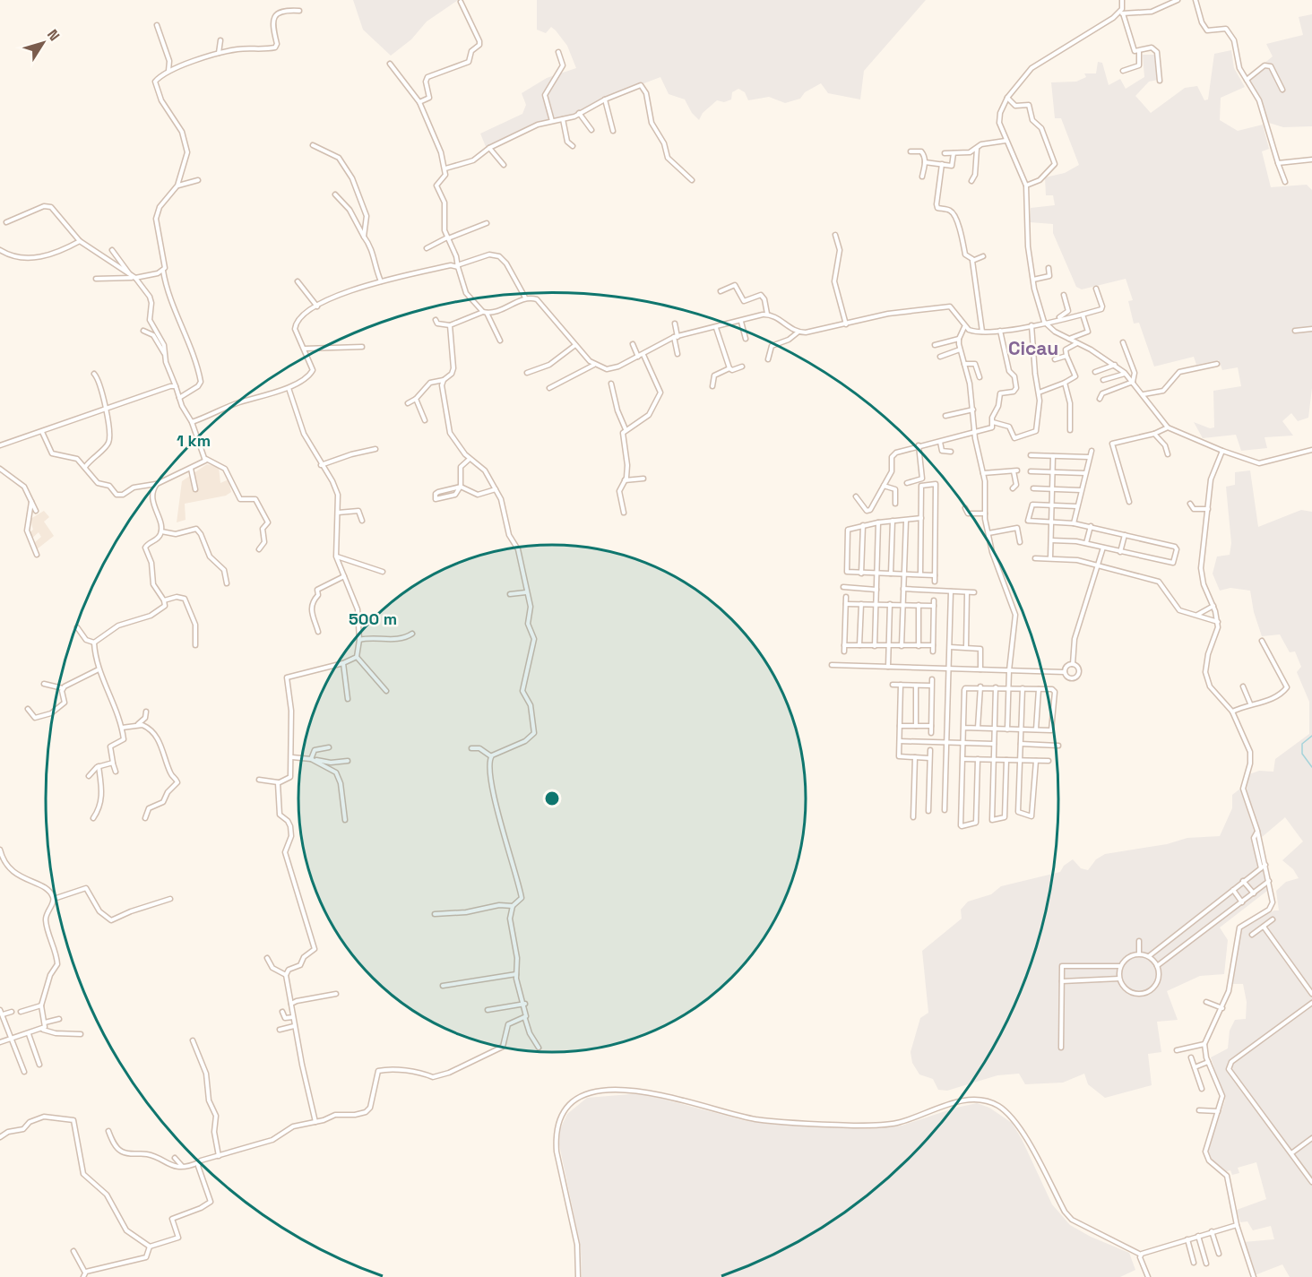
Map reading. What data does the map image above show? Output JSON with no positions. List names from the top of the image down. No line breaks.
{"districts":["Cicau"],"north":"top right","rings":["1 km","500 m"]}
